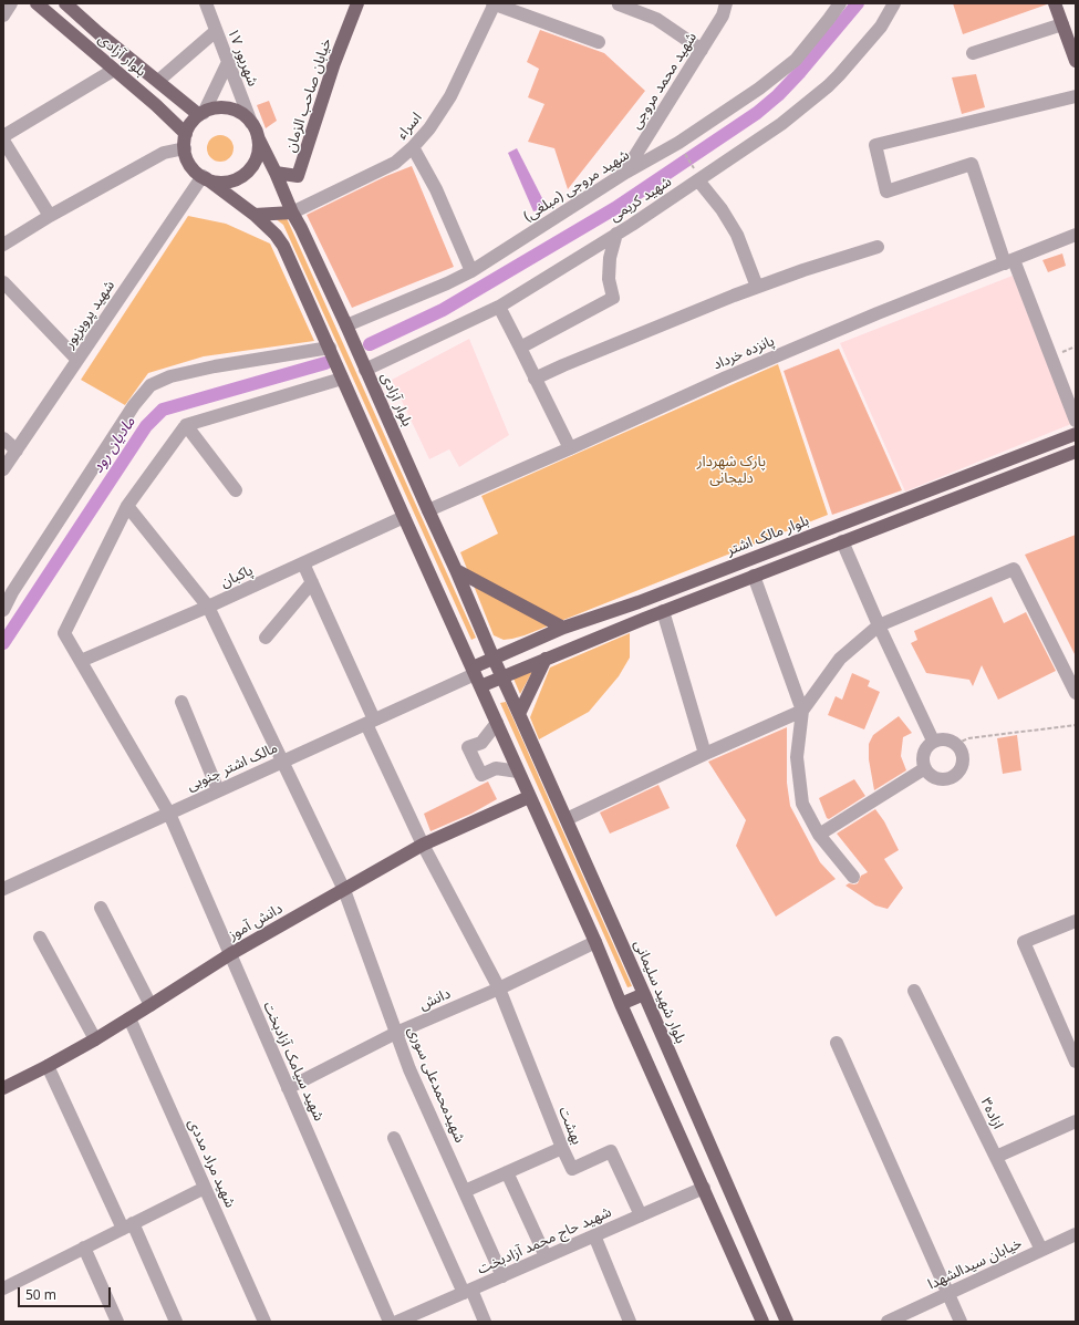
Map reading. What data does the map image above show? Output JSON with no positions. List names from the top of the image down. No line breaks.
{"streets":{"main road":["بلوار آزادی","خیابان صاحب الزمان","بلوار مالک اشتر","دانش آموز","بلوار شهید سلیمانی"],"street":["۱۷ شهریور","شهید محمد مروجی","اسراء","شهید مروجی (مبلغی)","شهید کریمی","شهید پرویزپور","پانزده خرداد","پاکبان","مالک اشتر جنوبی","دانش","شهید سیامک آزادبخت","شهیدمحمدعلی سوری","ازاده۳","بهشت","شهید مراد مددی","شهید حاج محمد آزادبخت","خیابان سیدالشهدا"]},"crossings":[["بلوار آزادی","۱۷ شهریور"],["بلوار آزادی","خیابان صاحب الزمان"],["بلوار آزادی","اسراء"],["بلوار آزادی","شهید مروجی (مبلغی)"],["بلوار آزادی","شهید کریمی"],["بلوار آزادی","شهید پرویزپور"],["بلوار آزادی","پانزده خرداد"],["بلوار آزادی","بلوار مالک اشتر"],["بلوار آزادی","بلوار شهید سلیمانی"],["۱۷ شهریور","شهید پرویزپور"],["شهید محمد مروجی","شهید مروجی (مبلغی)"],["بلوار مالک اشتر","مالک اشتر جنوبی"],["پاکبان","شهید سیامک آزادبخت"],["پاکبان","شهیدمحمدعلی سوری"],["پاکبان","بهشت"],["مالک اشتر جنوبی","شهید سیامک آزادبخت"],["مالک اشتر جنوبی","شهیدمحمدعلی سوری"],["مالک اشتر جنوبی","بهشت"],["دانش آموز","شهید سیامک آزادبخت"],["دانش آموز","شهیدمحمدعلی سوری"],["دانش آموز","بهشت"],["دانش آموز","شهید مراد مددی"],["دانش","شهید سیامک آزادبخت"],["دانش","شهیدمحمدعلی سوری"],["دانش","بهشت"],["شهید سیامک آزادبخت","شهیدمحمدعلی سوری"],["شهیدمحمدعلی سوری","شهید حاج محمد آزادبخت"],["ازاده۳","خیابان سیدالشهدا"],["بهشت","شهید حاج محمد آزادبخت"]],"water":["مادیان رود"],"parks":["پارک شهردار دلیجانی"],"scale_bar":"50 m"}
